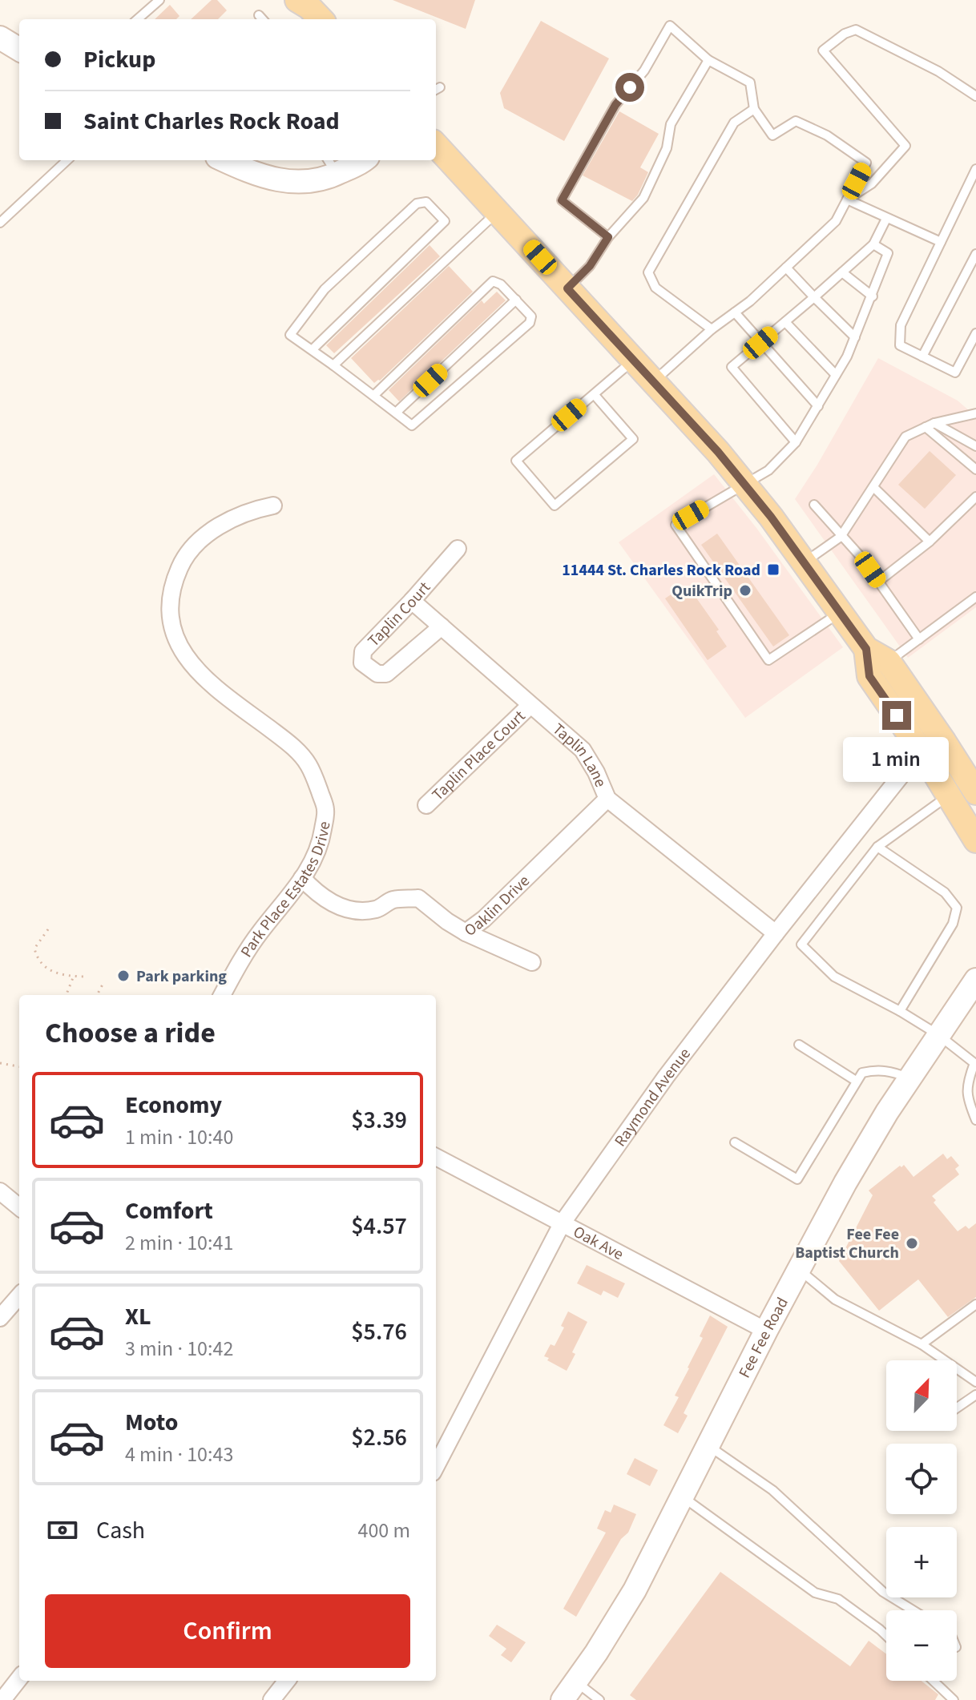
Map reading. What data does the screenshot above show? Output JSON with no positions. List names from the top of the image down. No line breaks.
{"streets":{"street":["Taplin Court","Taplin Place Court","Taplin Lane","Park Place Estates Drive","Oaklin Drive","Raymond Avenue","Oak Ave","Fee Fee Road"]},"crossings":[["Taplin Court","Taplin Lane"],["Taplin Place Court","Taplin Lane"],["Taplin Lane","Oaklin Drive"],["Taplin Lane","Raymond Avenue"],["Park Place Estates Drive","Oaklin Drive"],["Raymond Avenue","Oak Ave"],["Oak Ave","Fee Fee Road"]],"places":{"transit":["11444 St. Charles Rock Road"],"other":["QuikTrip","Park parking","Fee Fee Baptist Church"]},"north":"top right","page":{"banner":["Pickup","Saint Charles Rock Road"],"bubble":"1 min","heading":"Choose a ride","list":[{"name":"Economy","note":"1 min · 10:40","value":"$3.39"},{"name":"Comfort","note":"2 min · 10:41","value":"$4.57"},{"name":"XL","note":"3 min · 10:42","value":"$5.76"},{"name":"Moto","note":"4 min · 10:43","value":"$2.56"}],"map_buttons":["+","−"],"pay":["Cash","400 m"],"buttons":"Confirm"}}
